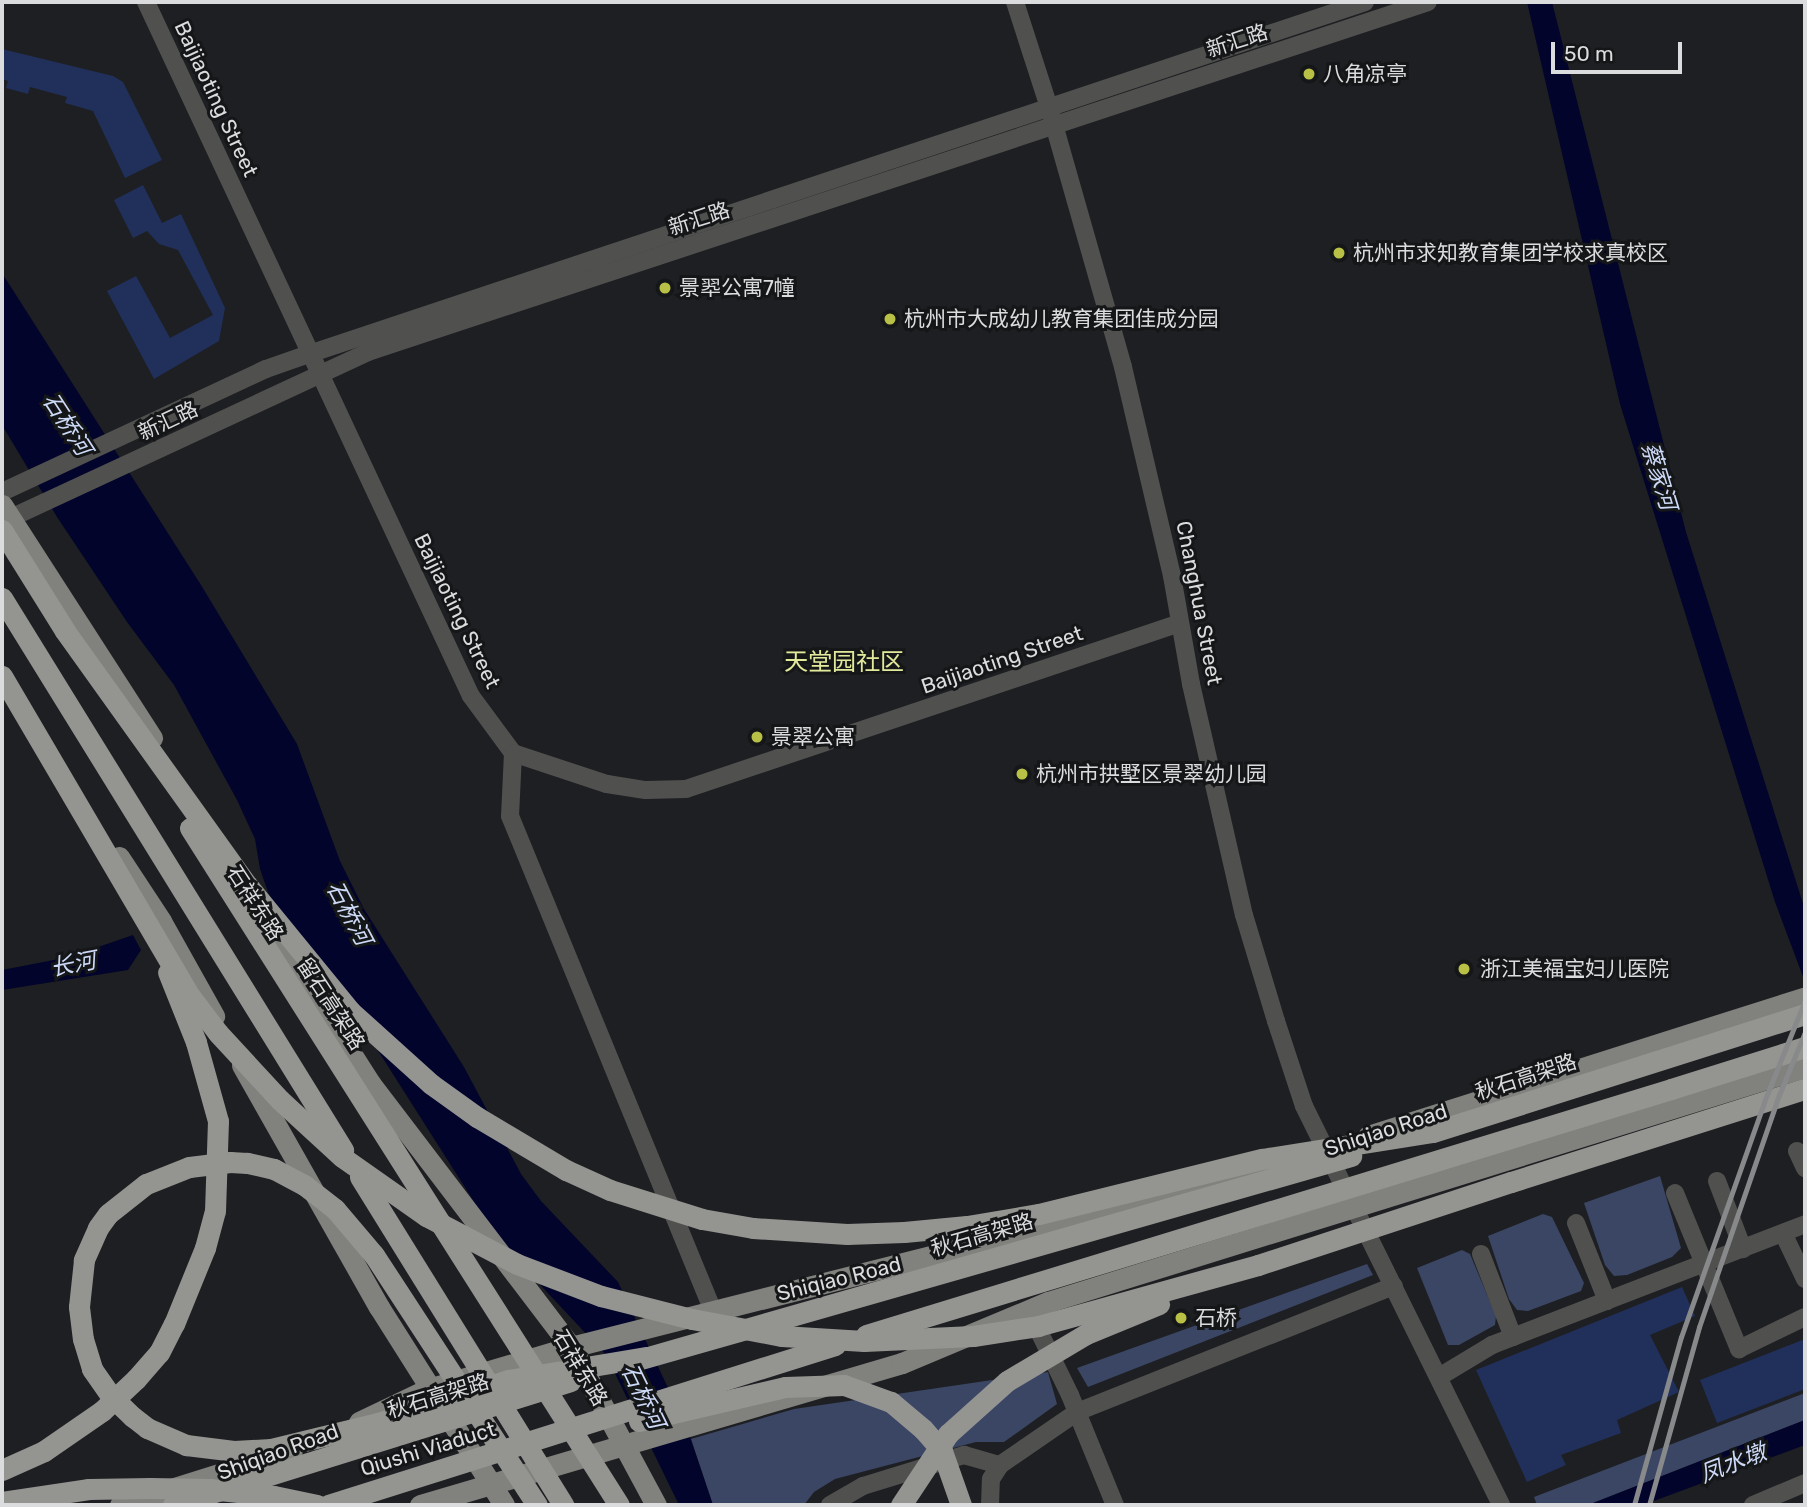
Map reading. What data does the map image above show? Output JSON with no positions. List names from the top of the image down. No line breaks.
{"streets":{"highway":["留石高架路","秋石高架路","Qiushi Viaduct"],"main road":["石祥东路","Shiqiao Road"],"street":["新汇路","Baijiaoting Street","Changhua Street"]},"crossings":[["新汇路","Baijiaoting Street"],["新汇路","Changhua Street"],["新汇路","石祥东路"],["新汇路","留石高架路"],["Baijiaoting Street","Changhua Street"],["Changhua Street","Shiqiao Road"],["石祥东路","留石高架路"],["石祥东路","Shiqiao Road"],["秋石高架路","Shiqiao Road"]],"districts":["天堂园社区"],"water":["石桥河","蔡家河","长河","凤水墩"],"places":["八角凉亭","杭州市求知教育集团学校求真校区","景翆公寓7幢","杭州市大成幼儿教育集团佳成分园","景翠公寓","杭州市拱墅区景翠幼儿园","浙江美福宝妇儿医院","石桥"],"scale_bar":"50 m"}
